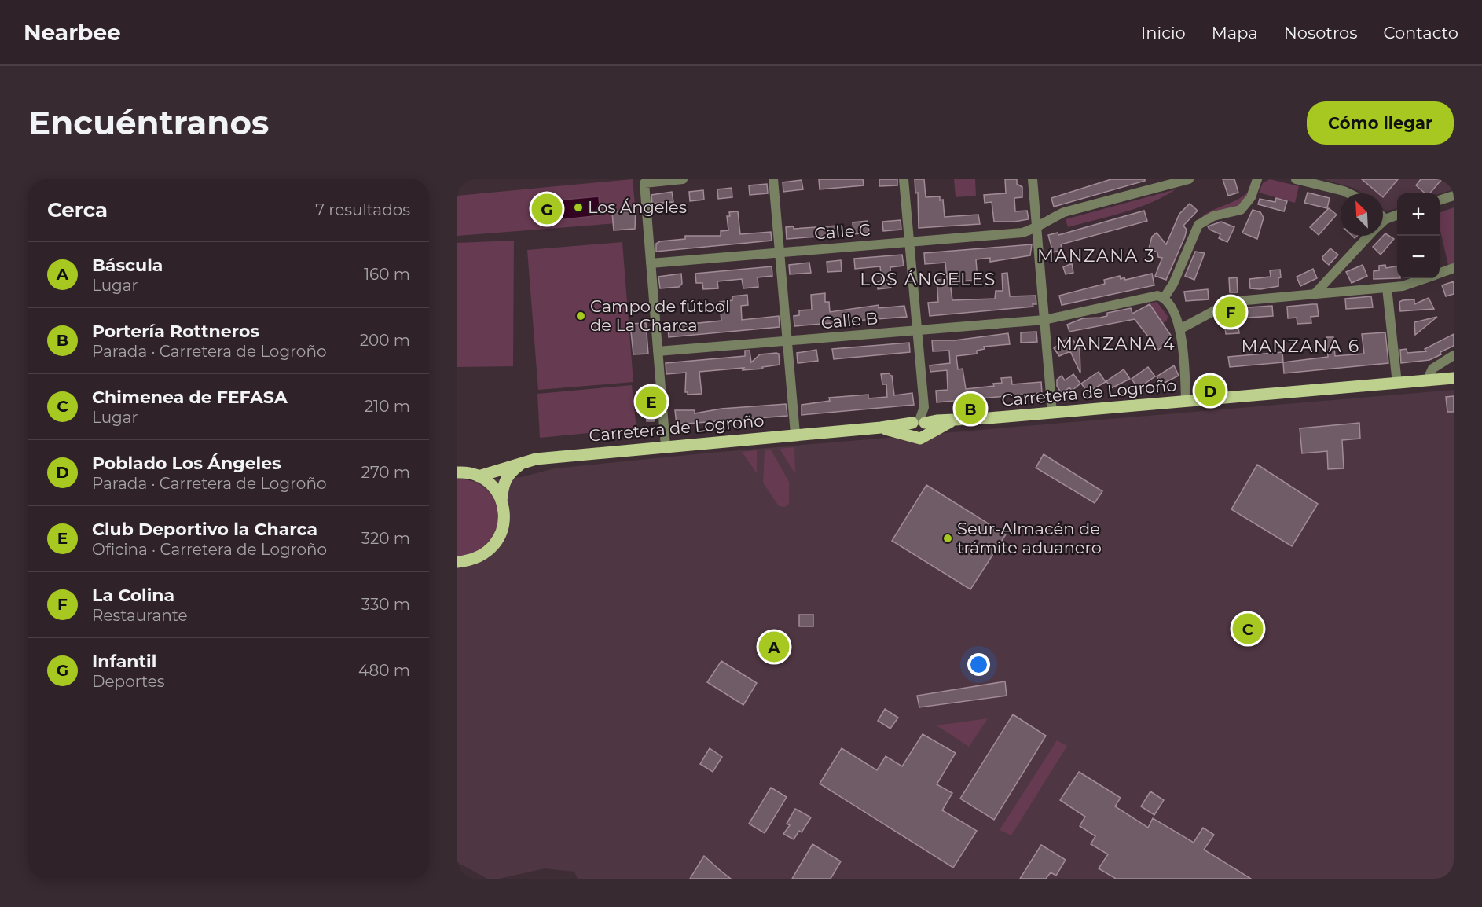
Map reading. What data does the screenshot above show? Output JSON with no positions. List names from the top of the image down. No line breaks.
{"streets":{"main road":["Carretera de Logroño"],"street":["Calle C","Calle B"]},"districts":["MANZANA 3","LOS ÁNGELES","MANZANA 4","MANZANA 6"],"places":["Los Ángeles","Campo de fútbol de La Charca","Seur-Almacén de trámite aduanero"],"north":"top left","page":{"header":"Nearbee","nav":["Inicio","Mapa","Nosotros","Contacto"],"buttons":"Cómo llegar","title":"Encuéntranos","heading":["Cerca","7 resultados"],"pins":["G","F","D","E","B","C","A"],"map_buttons":["+","−"],"list":[{"mark":"A","name":"Báscula","note":"Lugar","value":"160 m"},{"mark":"B","name":"Portería Rottneros","note":"Parada · Carretera de Logroño","value":"200 m"},{"mark":"C","name":"Chimenea de FEFASA","note":"Lugar","value":"210 m"},{"mark":"D","name":"Poblado Los Ángeles","note":"Parada · Carretera de Logroño","value":"270 m"},{"mark":"E","name":"Club Deportivo la Charca","note":"Oficina · Carretera de Logroño","value":"320 m"},{"mark":"F","name":"La Colina","note":"Restaurante","value":"330 m"},{"mark":"G","name":"Infantil","note":"Deportes","value":"480 m"}]}}
